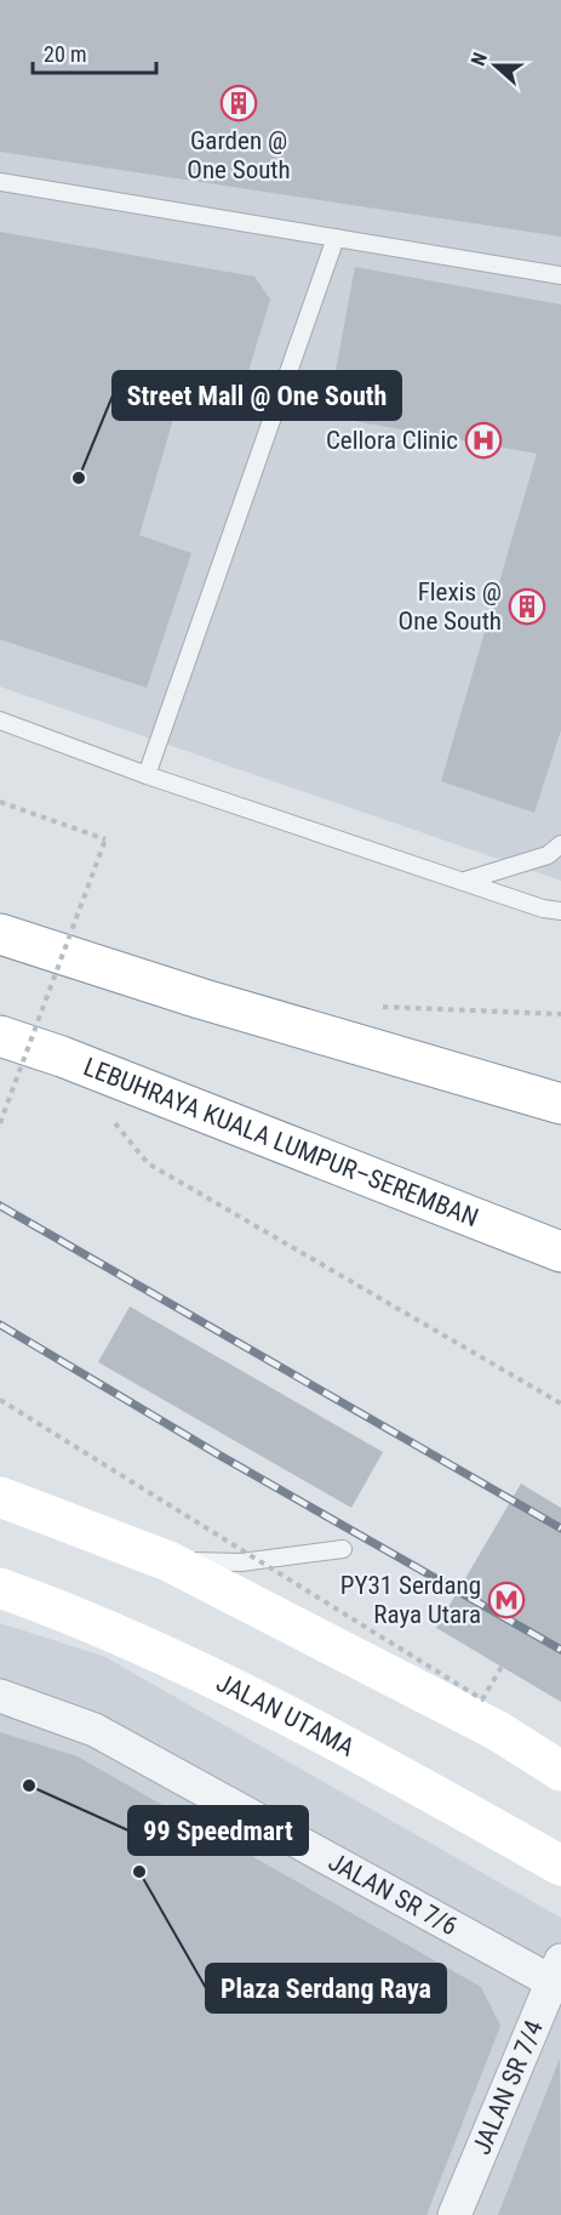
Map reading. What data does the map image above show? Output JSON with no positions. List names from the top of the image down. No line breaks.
{"streets":{"main road":["LEBUHRAYA KUALA LUMPUR–SEREMBAN","JALAN UTAMA"],"street":["JALAN SR 7/6","JALAN SR 7/4"]},"crossings":[["JALAN SR 7/6","JALAN SR 7/4"]],"places":{"building":["Garden @ One South","Flexis @ One South"],"hospital":["Cellora Clinic"],"other":["Street Mall @ One South","99 Speedmart","Plaza Serdang Raya"],"metro station":["PY31 Serdang Raya Utara"]},"scale_bar":"20 m","north":"left"}
